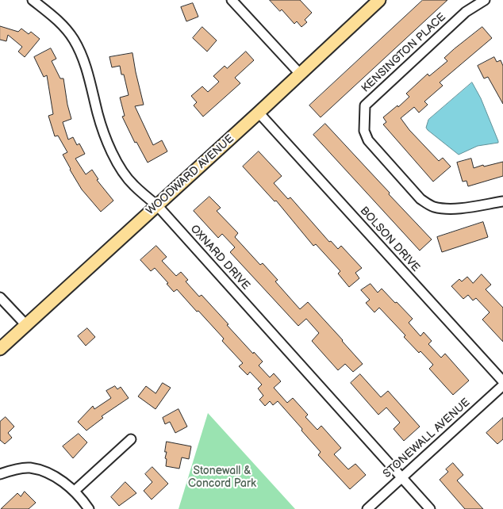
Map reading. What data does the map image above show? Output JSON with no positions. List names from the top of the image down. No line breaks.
{"streets":{"main road":["WOODWARD AVENUE"],"street":["KENSINGTON PLACE","BOLSON DRIVE","OXNARD DRIVE","STONEWALL AVENUE"]},"crossings":[["WOODWARD AVENUE","BOLSON DRIVE"],["WOODWARD AVENUE","OXNARD DRIVE"],["OXNARD DRIVE","STONEWALL AVENUE"]],"parks":["Stonewall & Concord Park"]}
